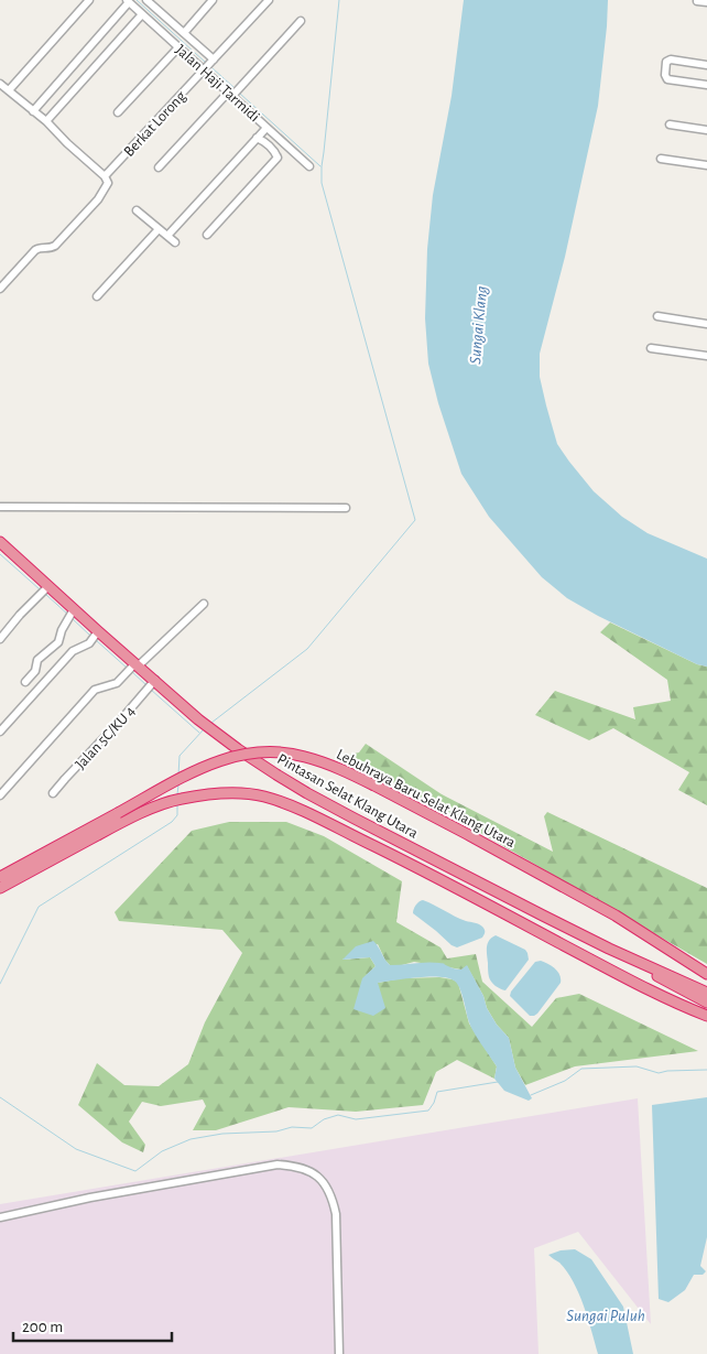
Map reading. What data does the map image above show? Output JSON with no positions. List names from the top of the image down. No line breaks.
{"streets":{"highway":["Pintasan Selat Klang Utara","Lebuhraya Baru Selat Klang Utara"],"street":["Jalan Haji Tarmidi","Berkat Lorong","Jalan 5C/KU 4"]},"crossings":[["Jalan Haji Tarmidi","Berkat Lorong"],["Jalan 5C/KU 4","Pintasan Selat Klang Utara"]],"water":["Sungai Klang","Sungai Puluh"],"scale_bar":"200 m"}
